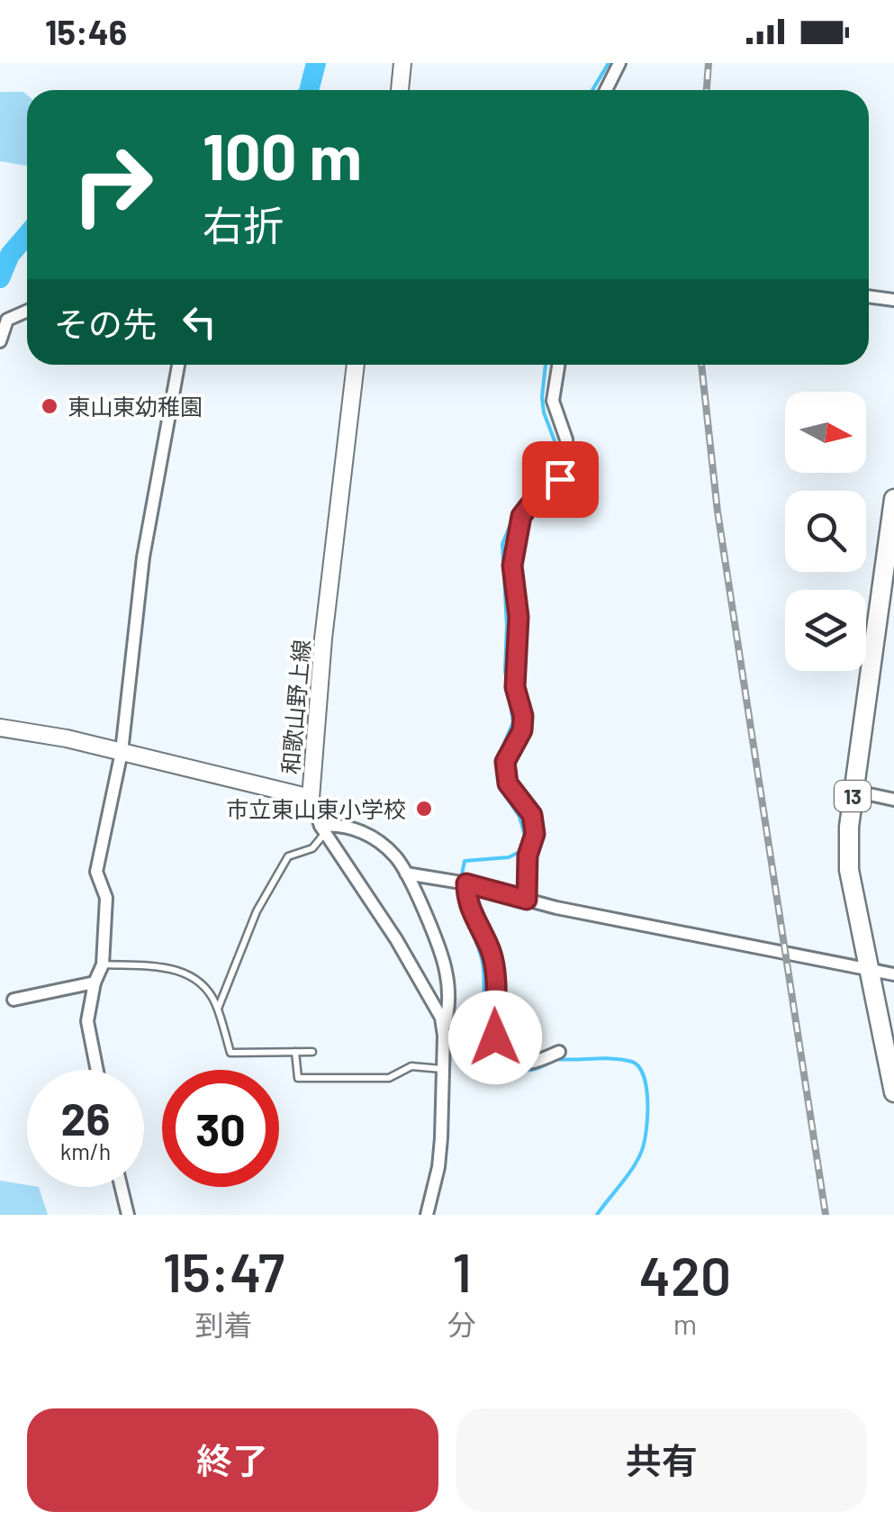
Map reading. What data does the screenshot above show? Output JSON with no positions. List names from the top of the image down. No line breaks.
{"streets":{"main road":["和歌山野上線","13"]},"places":["東山東幼稚園","市立東山東小学校"],"north":"right","page":{"status":"15:46","turn":["100 m","右折"],"then":"その先","speed":"26 km/h","limit":"30","eta":["15:47","到着","1","分","420","m"],"buttons":["終了","共有"]}}
